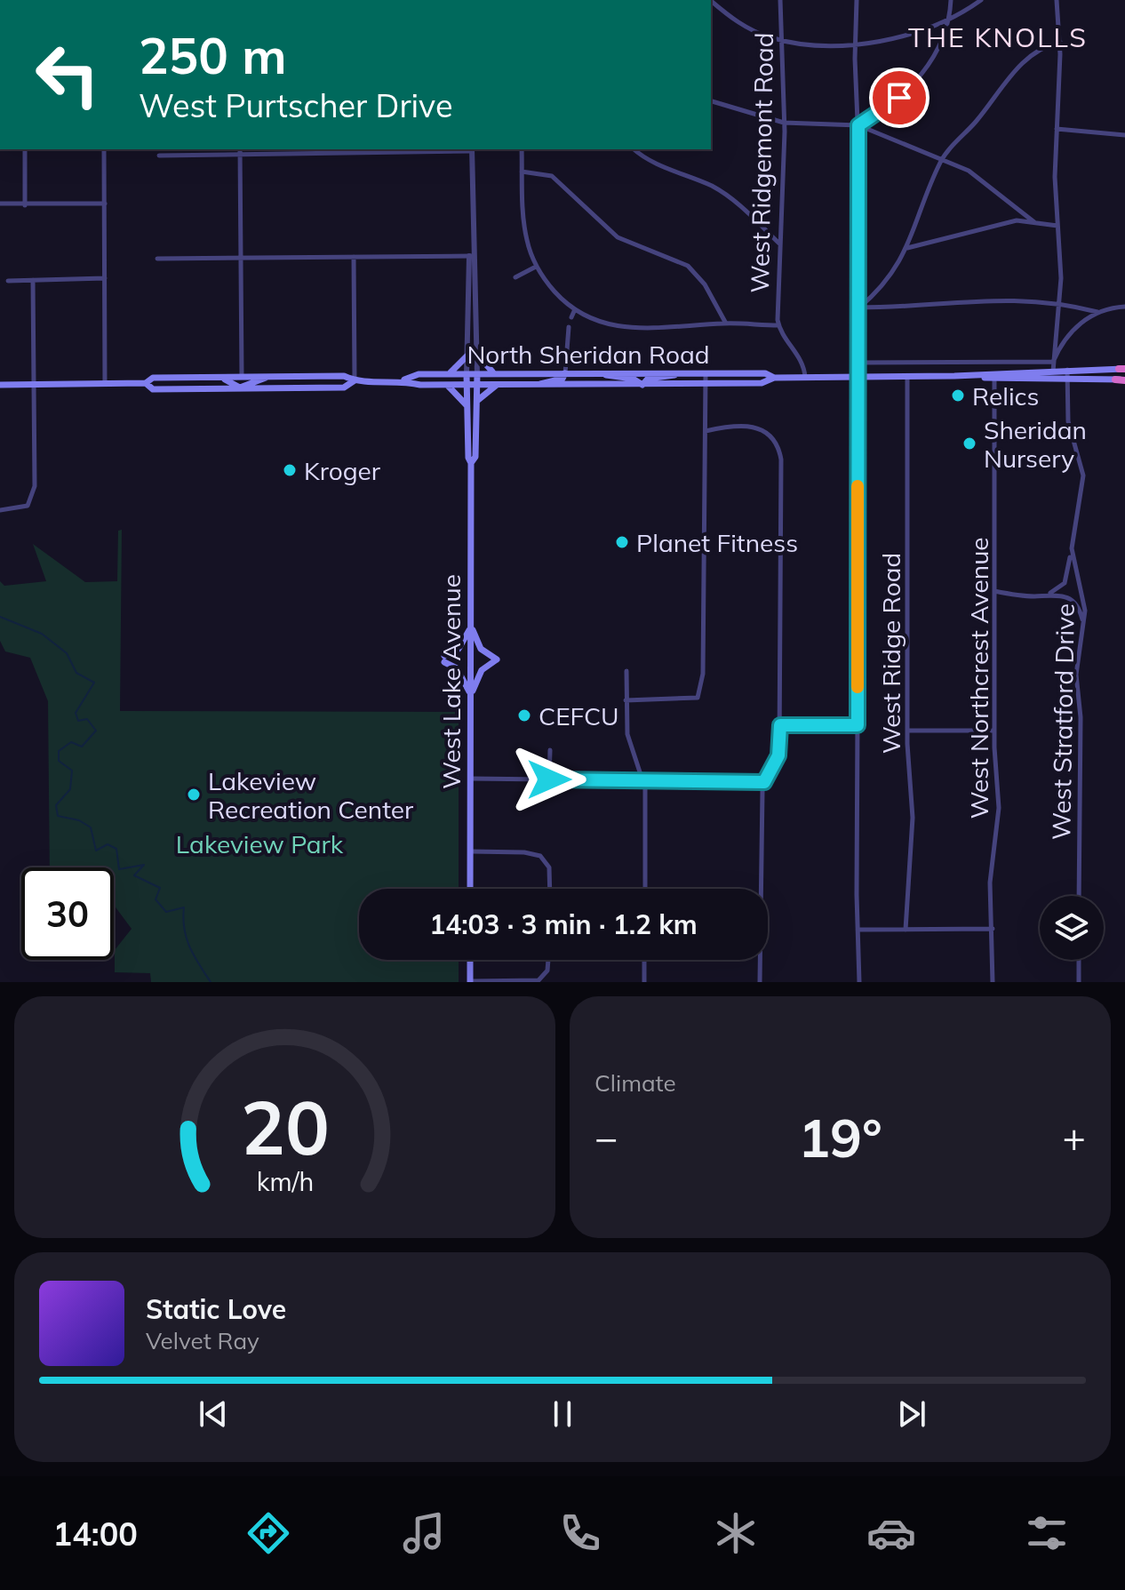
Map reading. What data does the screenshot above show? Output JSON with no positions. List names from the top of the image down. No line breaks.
{"streets":{"main road":["North Sheridan Road","West Lake Avenue"],"street":["West Ridgemont Road","West Ridge Road","West Northcrest Avenue","West Stratford Drive"]},"crossings":[["North Sheridan Road","West Ridge Road"],["North Sheridan Road","West Northcrest Avenue"],["North Sheridan Road","West Lake Avenue"],["North Sheridan Road","West Stratford Drive"]],"districts":["THE KNOLLS"],"parks":["Lakeview Park"],"places":["Relics","Sheridan Nursery","Kroger","Planet Fitness","CEFCU","Lakeview Recreation Center"],"page":{"turn":["250 m","West Purtscher Drive"],"limit":"30","trip":"14:03 · 3 min · 1.2 km","tile":"Climate","heat":["−","19°","+"],"song":["Static Love","Velvet Ray"],"tabs":"14:00","gauge":["20","km/h"]}}
